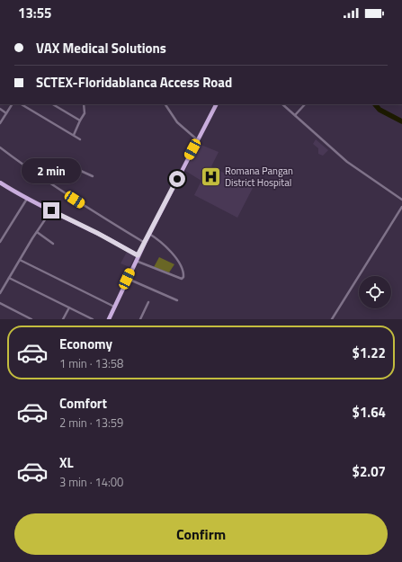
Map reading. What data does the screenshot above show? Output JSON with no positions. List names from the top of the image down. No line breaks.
{"places":{"hospital":["Romana Pangan District Hospital"]},"page":{"status":"13:55","banner":["VAX Medical Solutions","SCTEX-Floridablanca Access Road"],"bubble":"2 min","list":[{"name":"Economy","note":"1 min · 13:58","value":"$1.22"},{"name":"Comfort","note":"2 min · 13:59","value":"$1.64"},{"name":"XL","note":"3 min · 14:00","value":"$2.07"}],"buttons":"Confirm"}}
